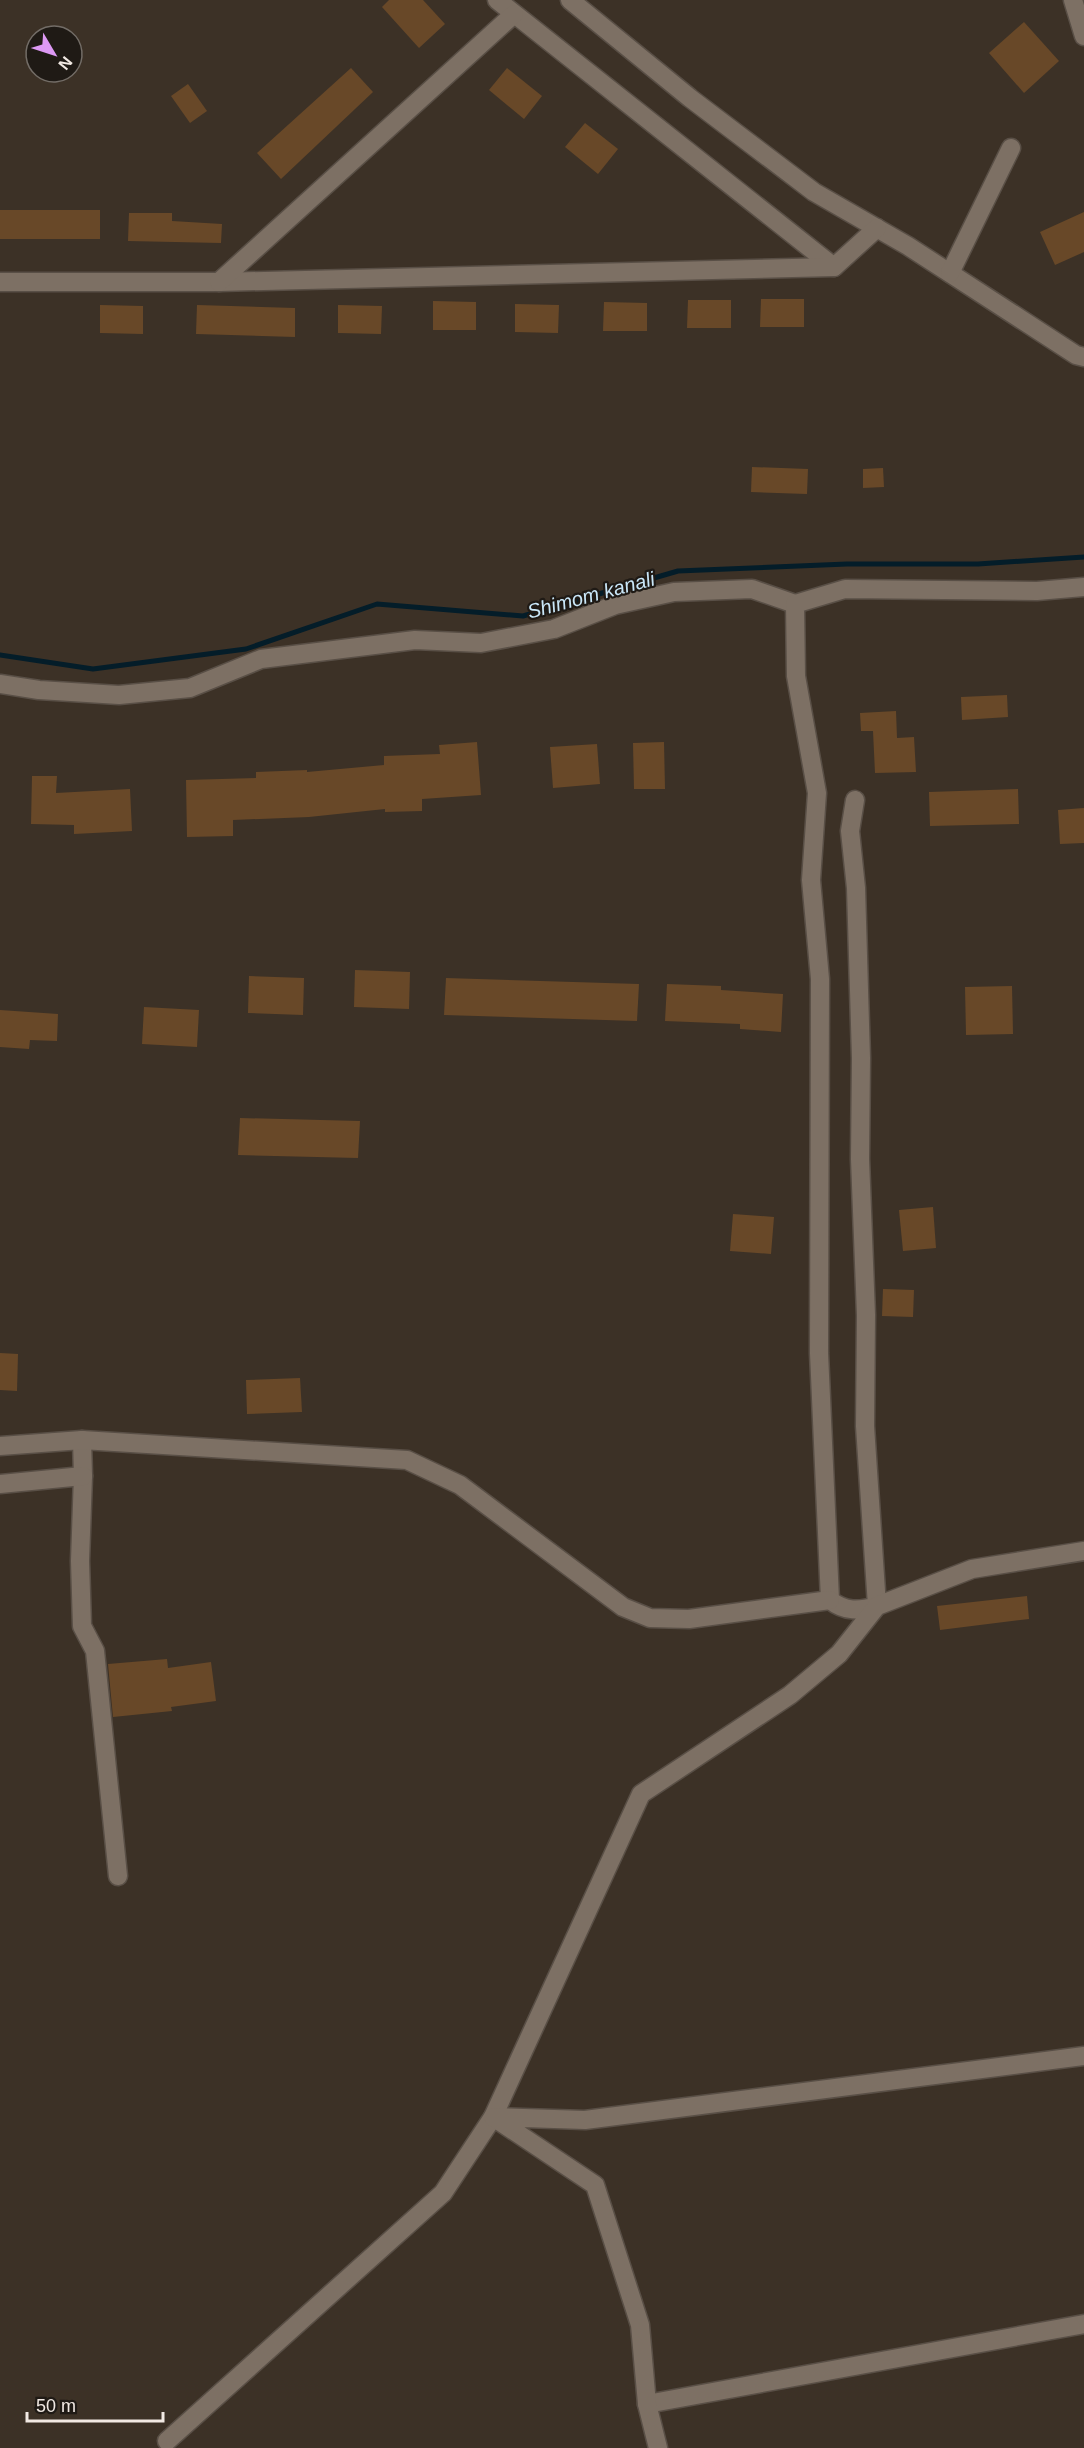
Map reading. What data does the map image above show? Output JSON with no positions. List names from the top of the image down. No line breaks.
{"water":["Shimom kanali"],"scale_bar":"50 m","north":"bottom right"}
